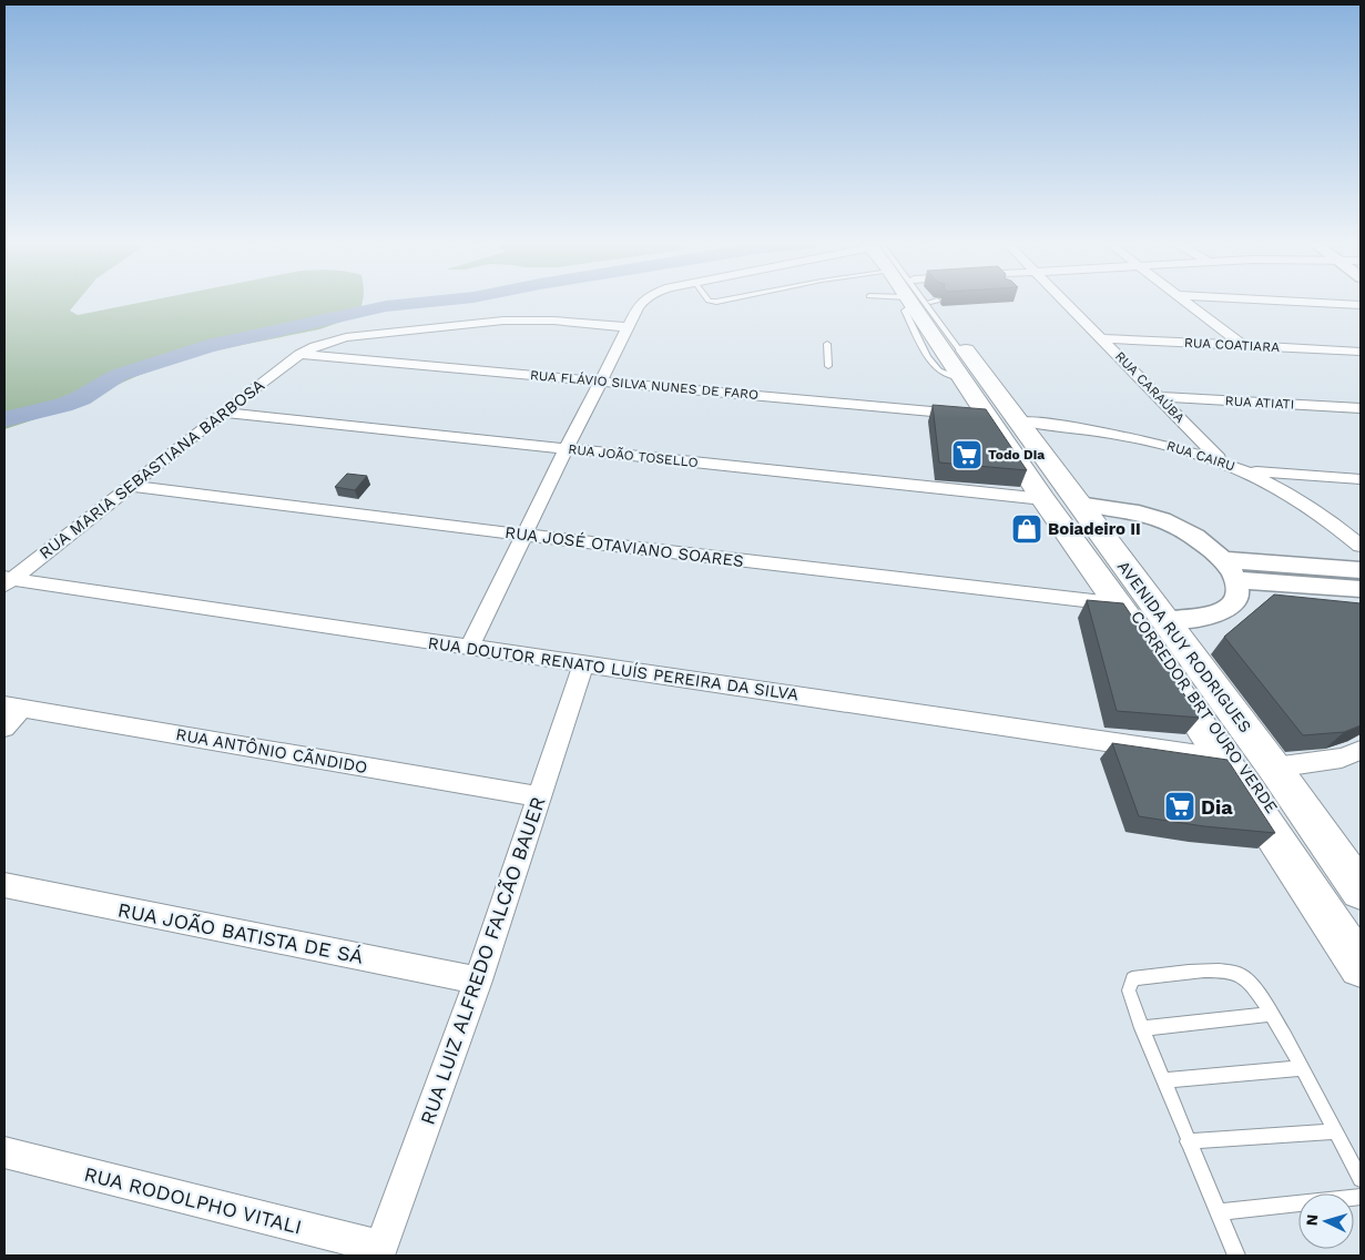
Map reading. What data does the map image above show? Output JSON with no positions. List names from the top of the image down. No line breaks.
{"streets":{"main road":["AVENIDA RUY RODRIGUES"],"street":["RUA COATIARA","RUA FLÁVIO SILVA NUNES DE FARO","RUA CARAÚBA","RUA ATIATI","RUA JOÃO TOSELLO","RUA CAIRU","RUA MARIA SEBASTIANA BARBOSA","RUA JOSÉ OTAVIANO SOARES","RUA DOUTOR RENATO LUÍS PEREIRA DA SILVA","RUA ANTÔNIO CÃNDIDO","RUA JOÃO BATISTA DE SÁ","RUA LUIZ ALFREDO FALCÃO BAUER","RUA RODOLPHO VITALI"],"lane":["CORREDOR BRT OURO VERDE"]},"crossings":[["RUA COATIARA","RUA CARAÚBA"],["RUA FLÁVIO SILVA NUNES DE FARO","RUA CAIRU"],["RUA FLÁVIO SILVA NUNES DE FARO","RUA MARIA SEBASTIANA BARBOSA"],["RUA FLÁVIO SILVA NUNES DE FARO","AVENIDA RUY RODRIGUES"],["RUA FLÁVIO SILVA NUNES DE FARO","CORREDOR BRT OURO VERDE"],["RUA CARAÚBA","RUA ATIATI"],["RUA CARAÚBA","RUA CAIRU"],["RUA JOÃO TOSELLO","RUA MARIA SEBASTIANA BARBOSA"],["RUA JOÃO TOSELLO","AVENIDA RUY RODRIGUES"],["RUA CAIRU","AVENIDA RUY RODRIGUES"],["RUA CAIRU","CORREDOR BRT OURO VERDE"],["RUA MARIA SEBASTIANA BARBOSA","RUA JOSÉ OTAVIANO SOARES"],["RUA MARIA SEBASTIANA BARBOSA","RUA DOUTOR RENATO LUÍS PEREIRA DA SILVA"],["RUA JOSÉ OTAVIANO SOARES","AVENIDA RUY RODRIGUES"],["AVENIDA RUY RODRIGUES","RUA DOUTOR RENATO LUÍS PEREIRA DA SILVA"],["AVENIDA RUY RODRIGUES","CORREDOR BRT OURO VERDE"],["RUA DOUTOR RENATO LUÍS PEREIRA DA SILVA","CORREDOR BRT OURO VERDE"],["RUA DOUTOR RENATO LUÍS PEREIRA DA SILVA","RUA LUIZ ALFREDO FALCÃO BAUER"],["RUA ANTÔNIO CÃNDIDO","RUA LUIZ ALFREDO FALCÃO BAUER"],["RUA JOÃO BATISTA DE SÁ","RUA LUIZ ALFREDO FALCÃO BAUER"],["RUA LUIZ ALFREDO FALCÃO BAUER","RUA RODOLPHO VITALI"]],"places":{"supermarket":["Todo Dia","Dia"],"shop":["Boiadeiro II"]},"north":"left"}
